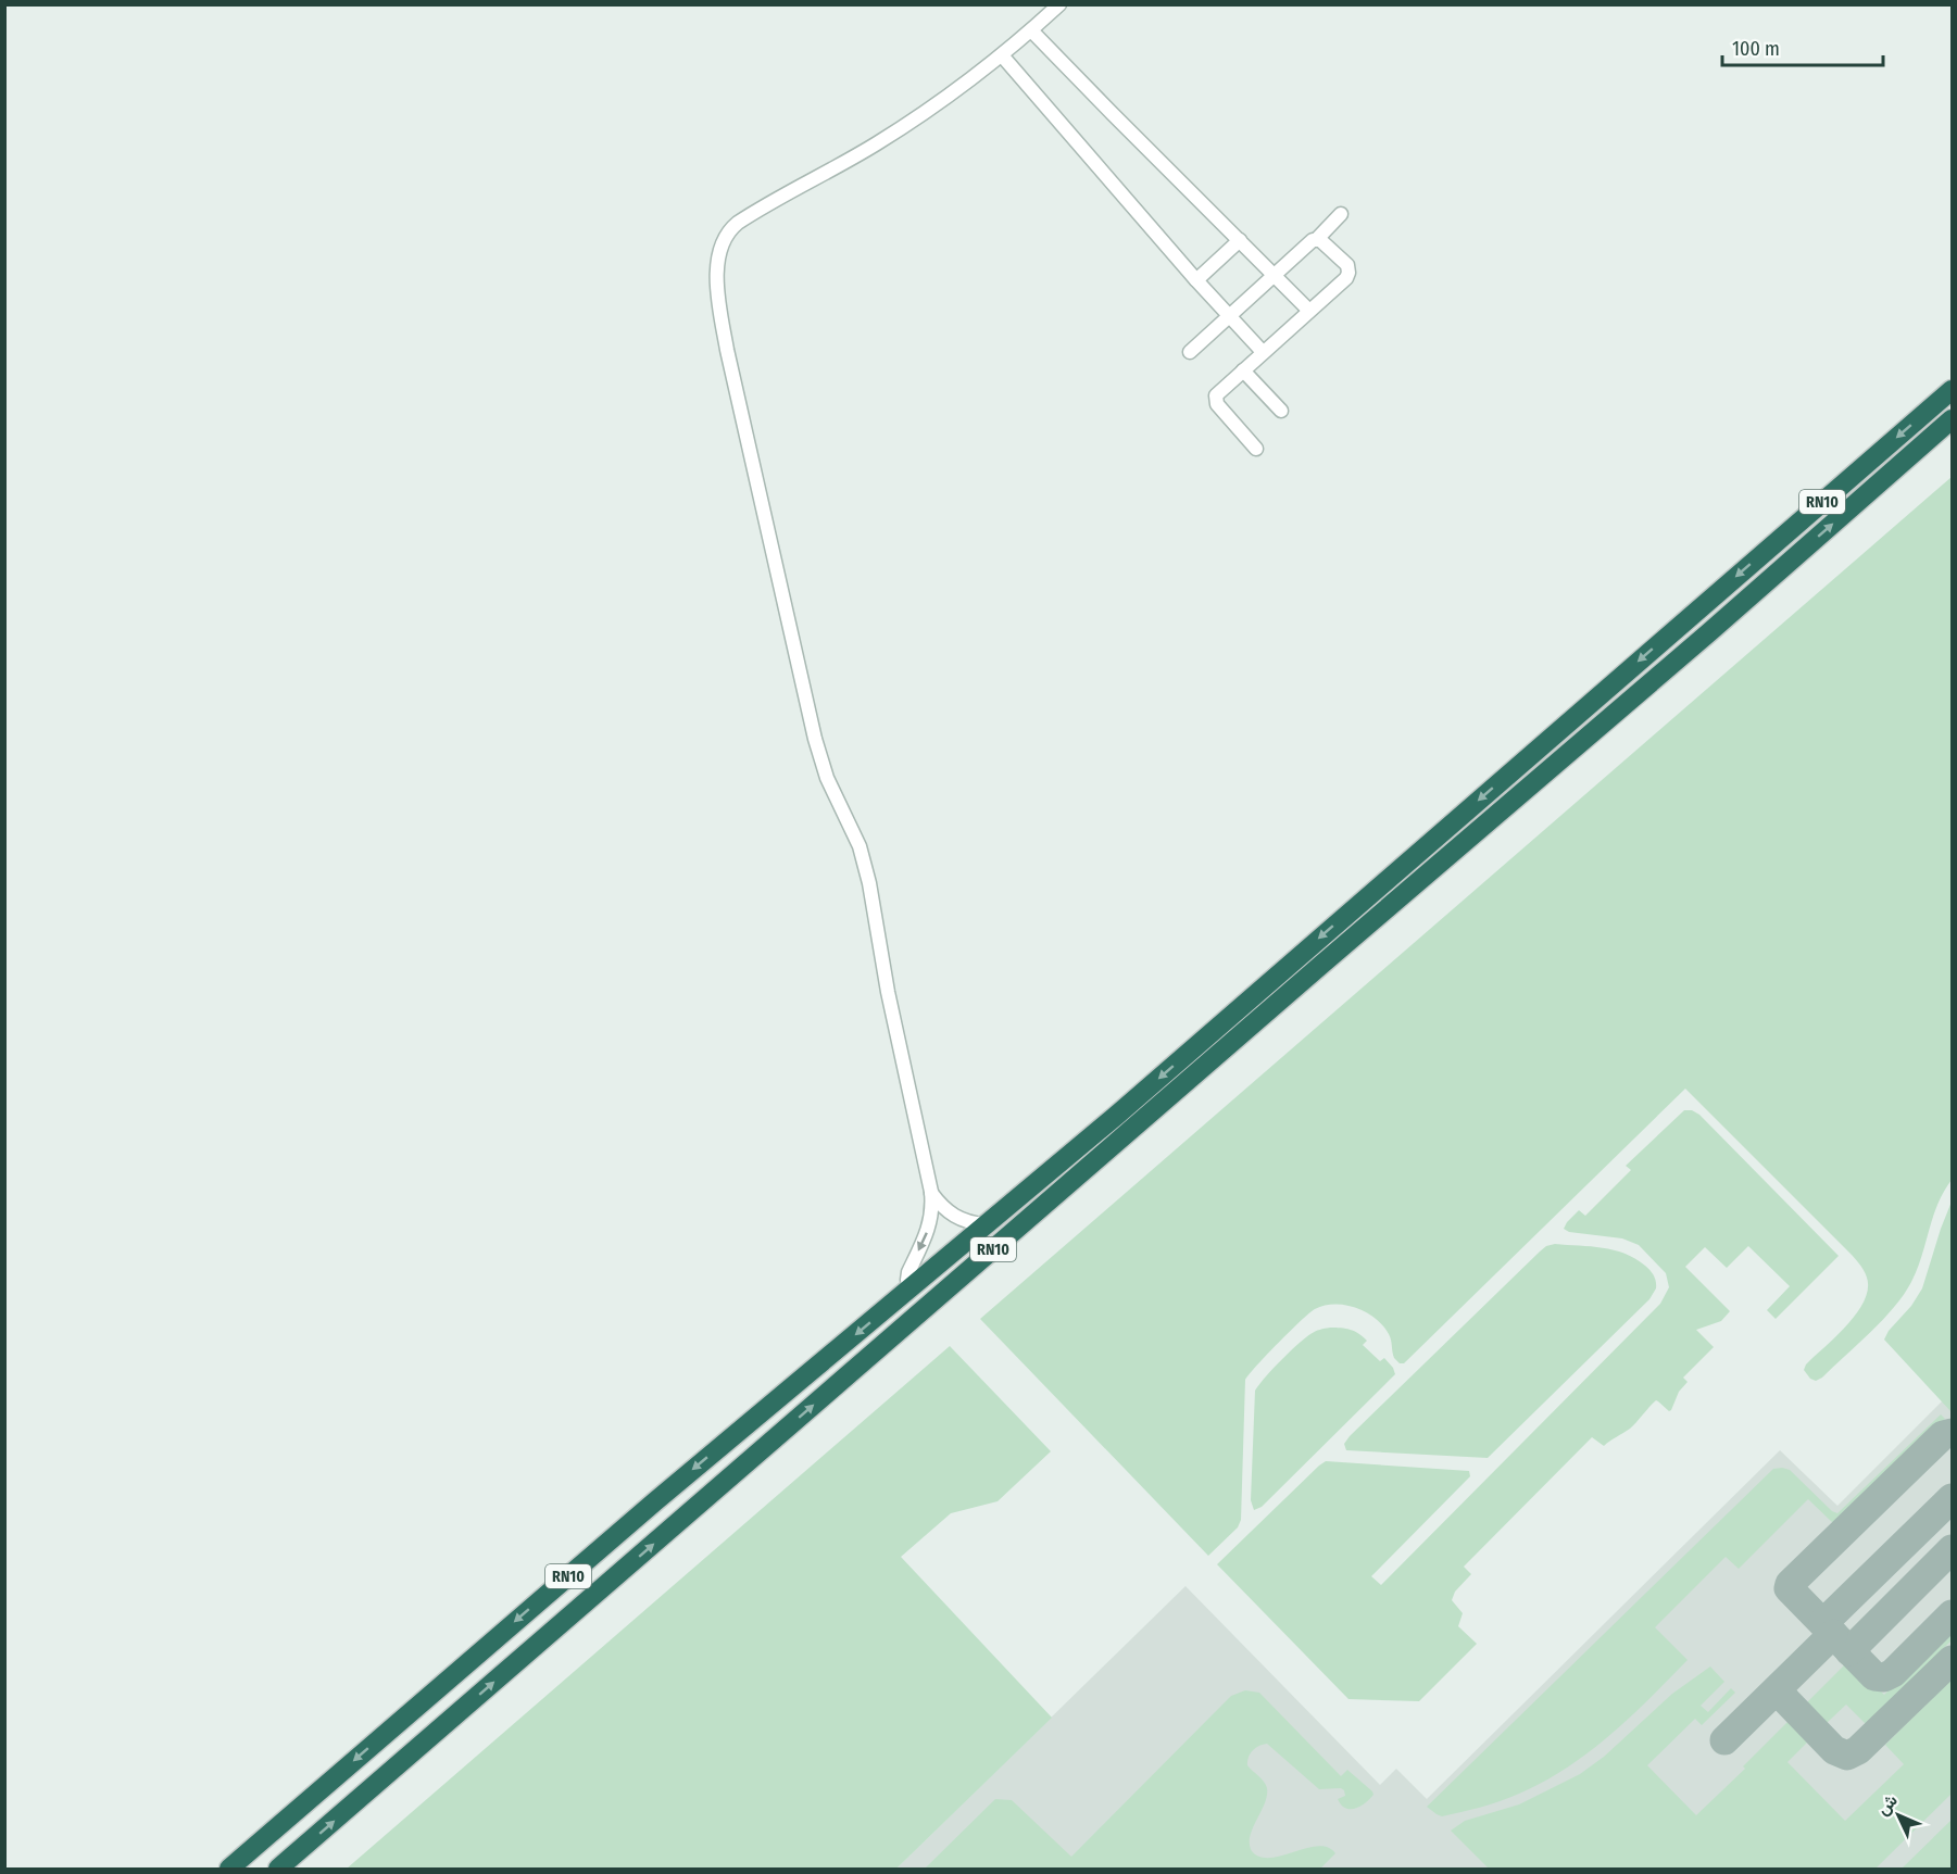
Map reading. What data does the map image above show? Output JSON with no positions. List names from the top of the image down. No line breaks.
{"streets":{"highway":["RN10"]},"scale_bar":"100 m","north":"top left"}
